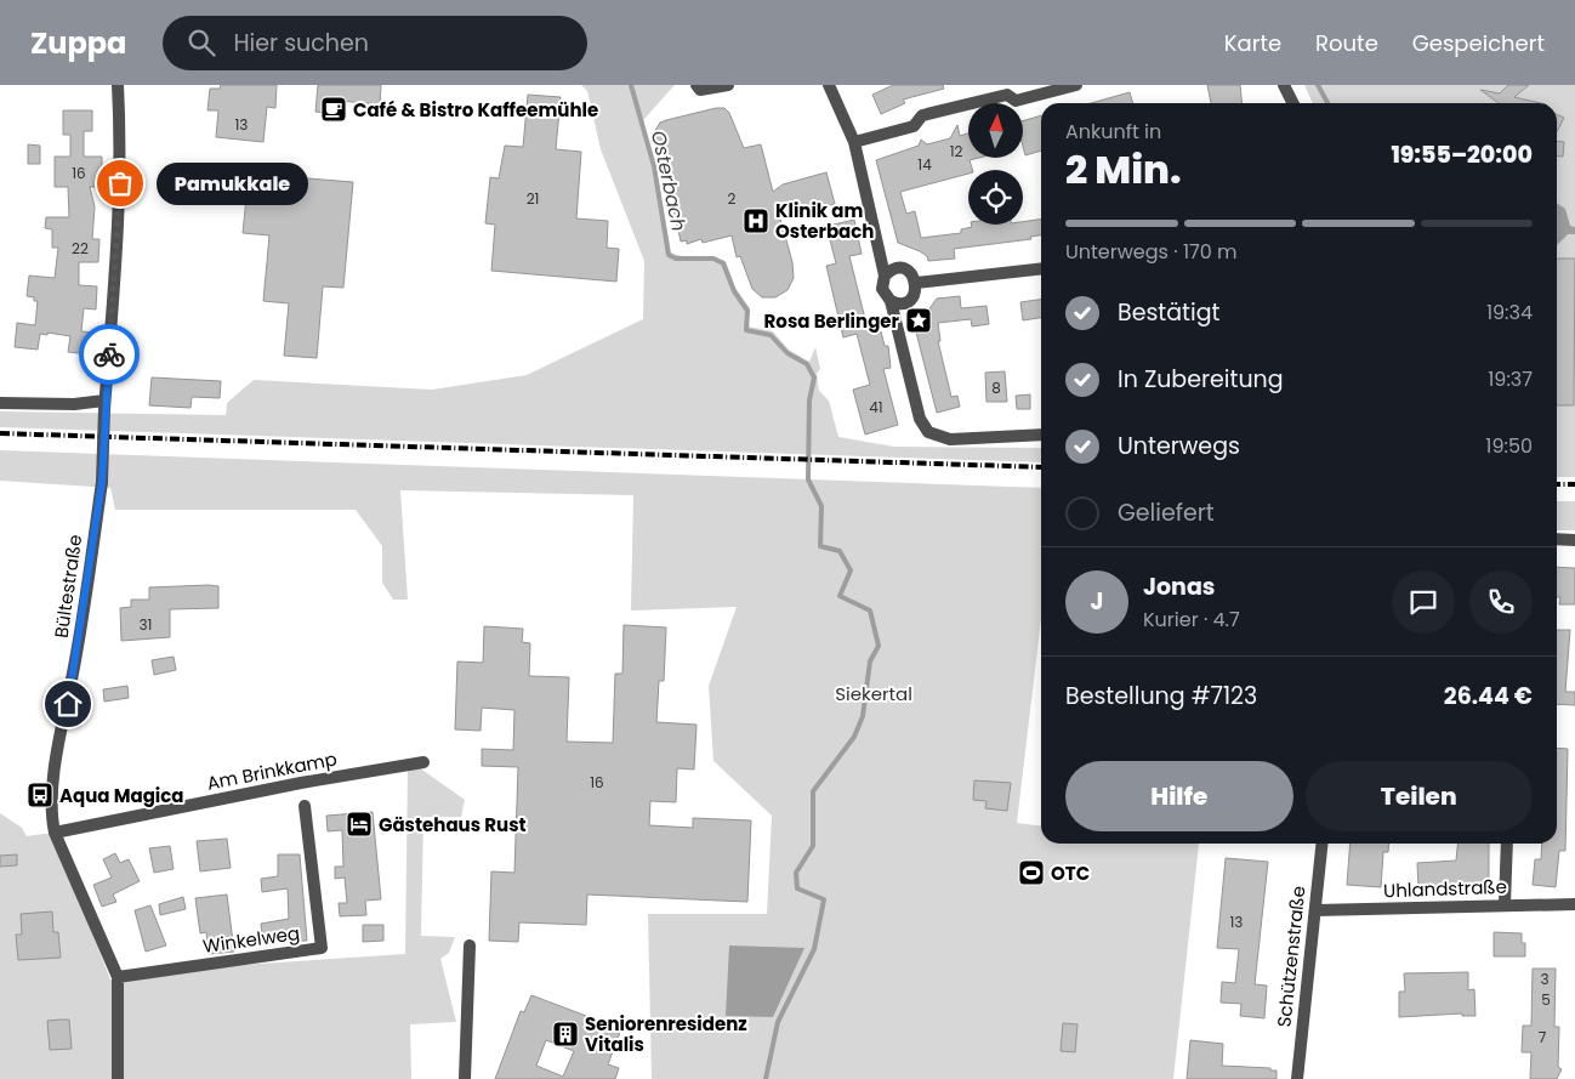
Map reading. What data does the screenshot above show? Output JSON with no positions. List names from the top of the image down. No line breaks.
{"streets":{"street":["Bültestraße","Am Brinkkamp","Uhlandstraße","Winkelweg","Schützenstraße"]},"crossings":[["Bültestraße","Am Brinkkamp"],["Bültestraße","Winkelweg"],["Uhlandstraße","Schützenstraße"]],"water":["Osterbach"],"parks":["Siekertal"],"places":{"cafe":["Café & Bistro Kaffeemühle"],"other":["Pamukkale"],"hospital":["Klinik am Osterbach"],"place":["Rosa Berlinger"],"bus stop":["Aqua Magica"],"hotel":["Gästehaus Rust"],"sports":["OTC"],"building":["Seniorenresidenz Vitalis"]},"house_numbers":["13","12","14","16","21","2","22","8","41","31","16","13","3","5","7"],"north":"top","page":{"header":"Zuppa","search":"Hier suchen","nav":["Karte","Route","Gespeichert"],"heading":["2 Min.","Ankunft in","19:55–20:00"],"panel":["Jonas","Kurier · 4.7","Bestellung #7123","26.44 €"],"bubble":"Pamukkale","bar":"Unterwegs · 170 m","list":[["Bestätigt","19:34"],["In Zubereitung","19:37"],["Unterwegs","19:50"],"Geliefert"],"round":"J","buttons":["Hilfe","Teilen"]}}
